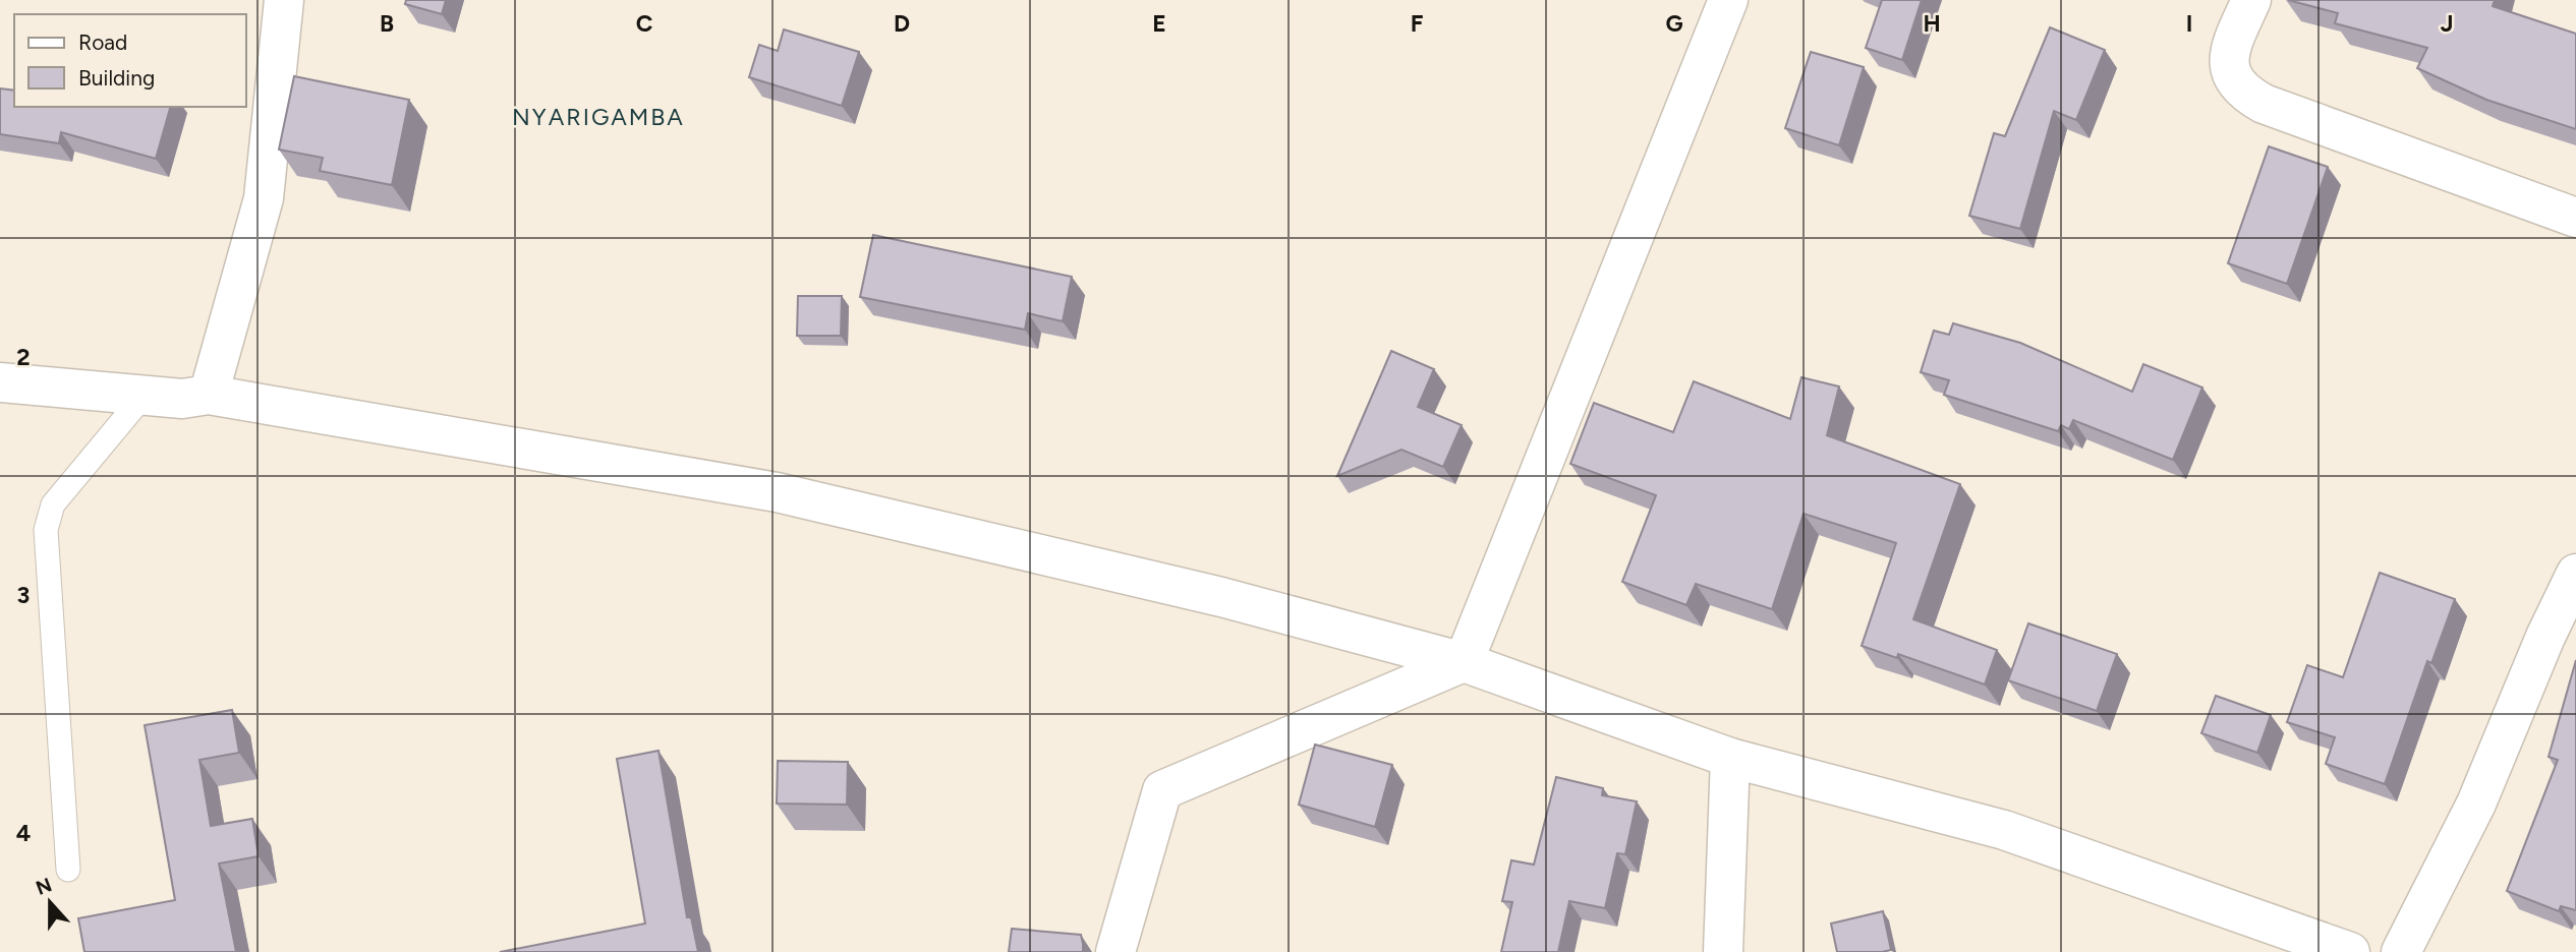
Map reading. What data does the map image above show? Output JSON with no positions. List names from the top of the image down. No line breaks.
{"districts":["NYARIGAMBA"],"legend":["Road","Building"],"north":"top","grid":{"columns":["B","C","D","E","F","G","H","I","J"],"rows":["2","3","4"]}}
